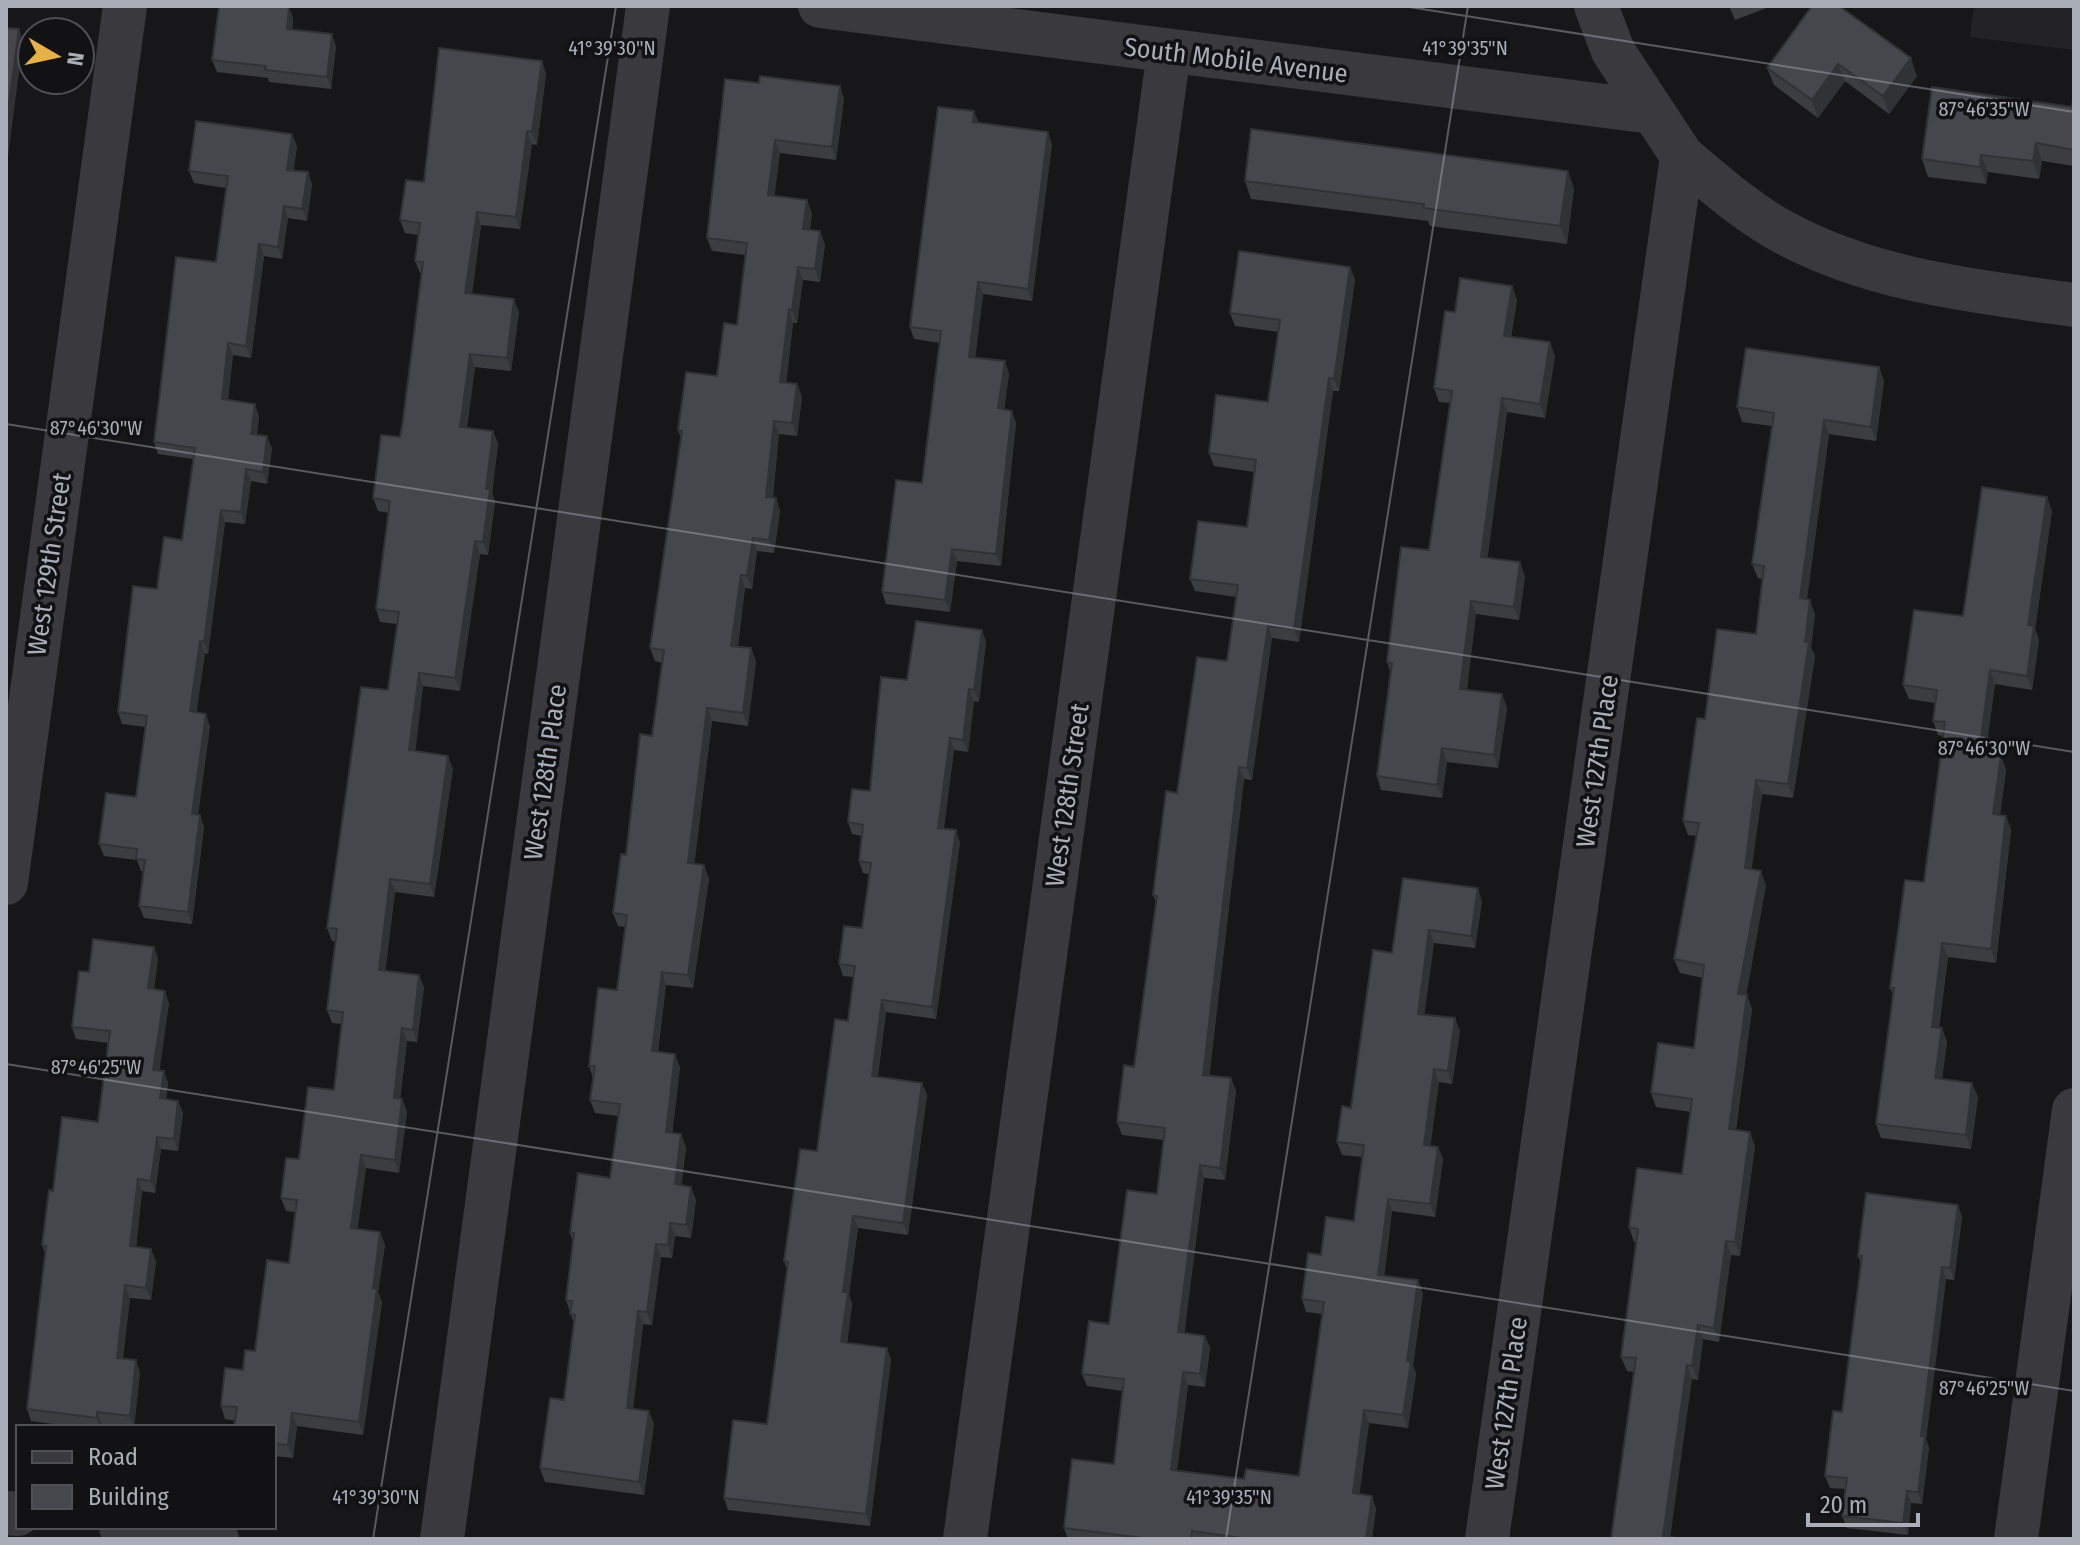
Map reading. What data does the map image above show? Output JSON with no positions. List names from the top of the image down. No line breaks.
{"streets":{"street":["South Mobile Avenue","West 129th Street","West 127th Place","West 128th Place","West 128th Street"]},"crossings":[["South Mobile Avenue","West 128th Street"]],"legend":["Road","Building"],"scale_bar":"20 m","north":"right","coordinates":["41°39'30\"N","41°39'35\"N","87°46'35\"W","87°46'30\"W","87°46'25\"W"]}
